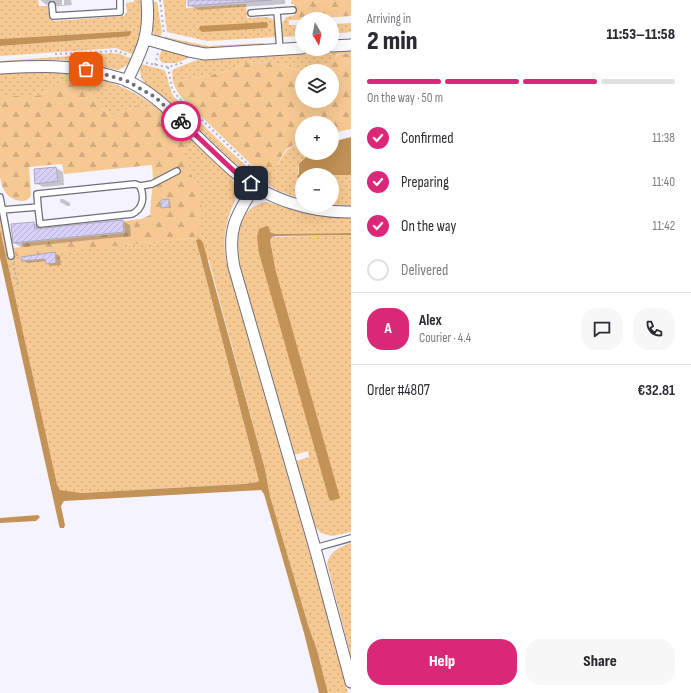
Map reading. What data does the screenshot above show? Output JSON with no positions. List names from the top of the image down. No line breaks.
{"north":"bottom","page":{"heading":["2 min","Arriving in","11:53–11:58"],"panel":["Alex","Courier · 4.4","Order #4807","€32.81"],"map_buttons":["+","−"],"bar":"On the way · 50 m","list":[["Confirmed","11:38"],["Preparing","11:40"],["On the way","11:42"],"Delivered"],"round":"A","buttons":["Help","Share"]}}
